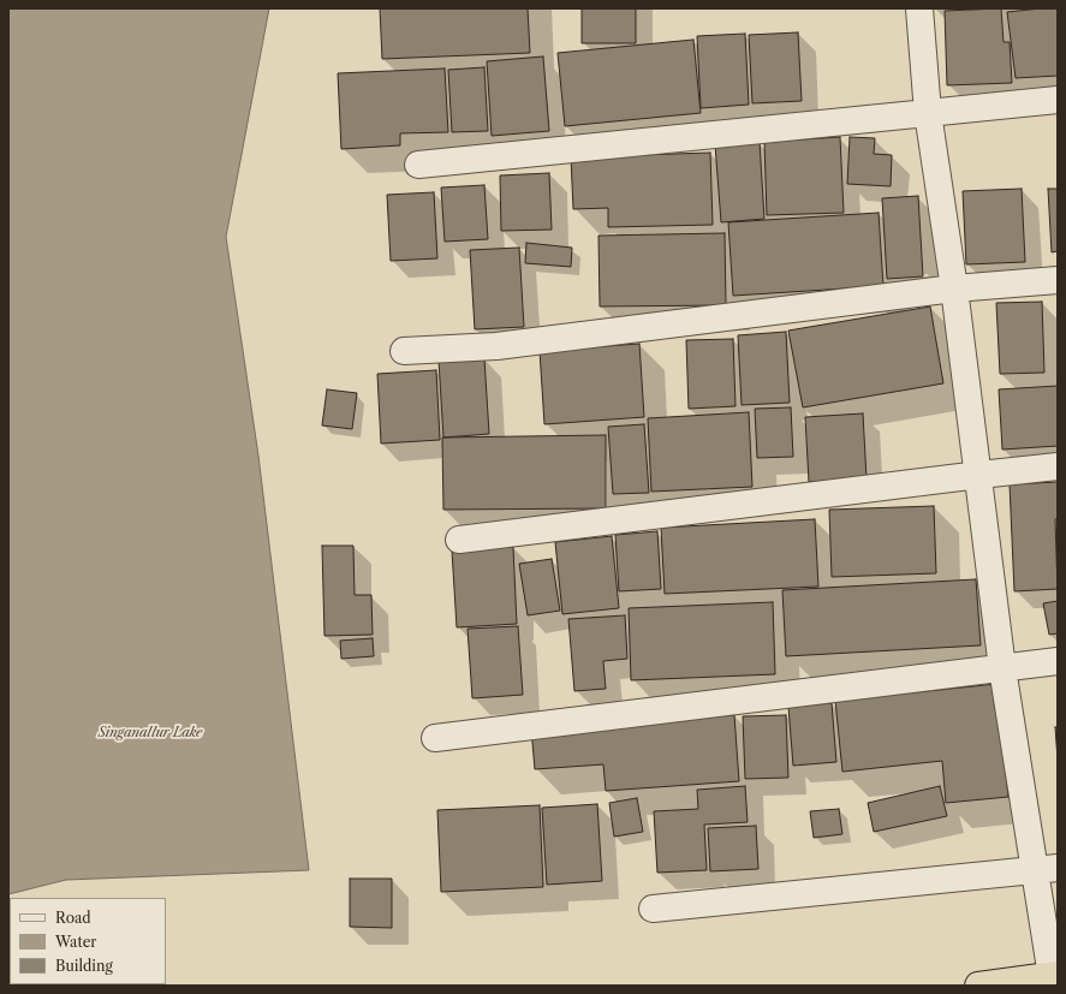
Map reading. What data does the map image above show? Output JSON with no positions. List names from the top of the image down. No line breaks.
{"water":["Singanallur Lake"],"legend":["Road","Water","Building"]}
